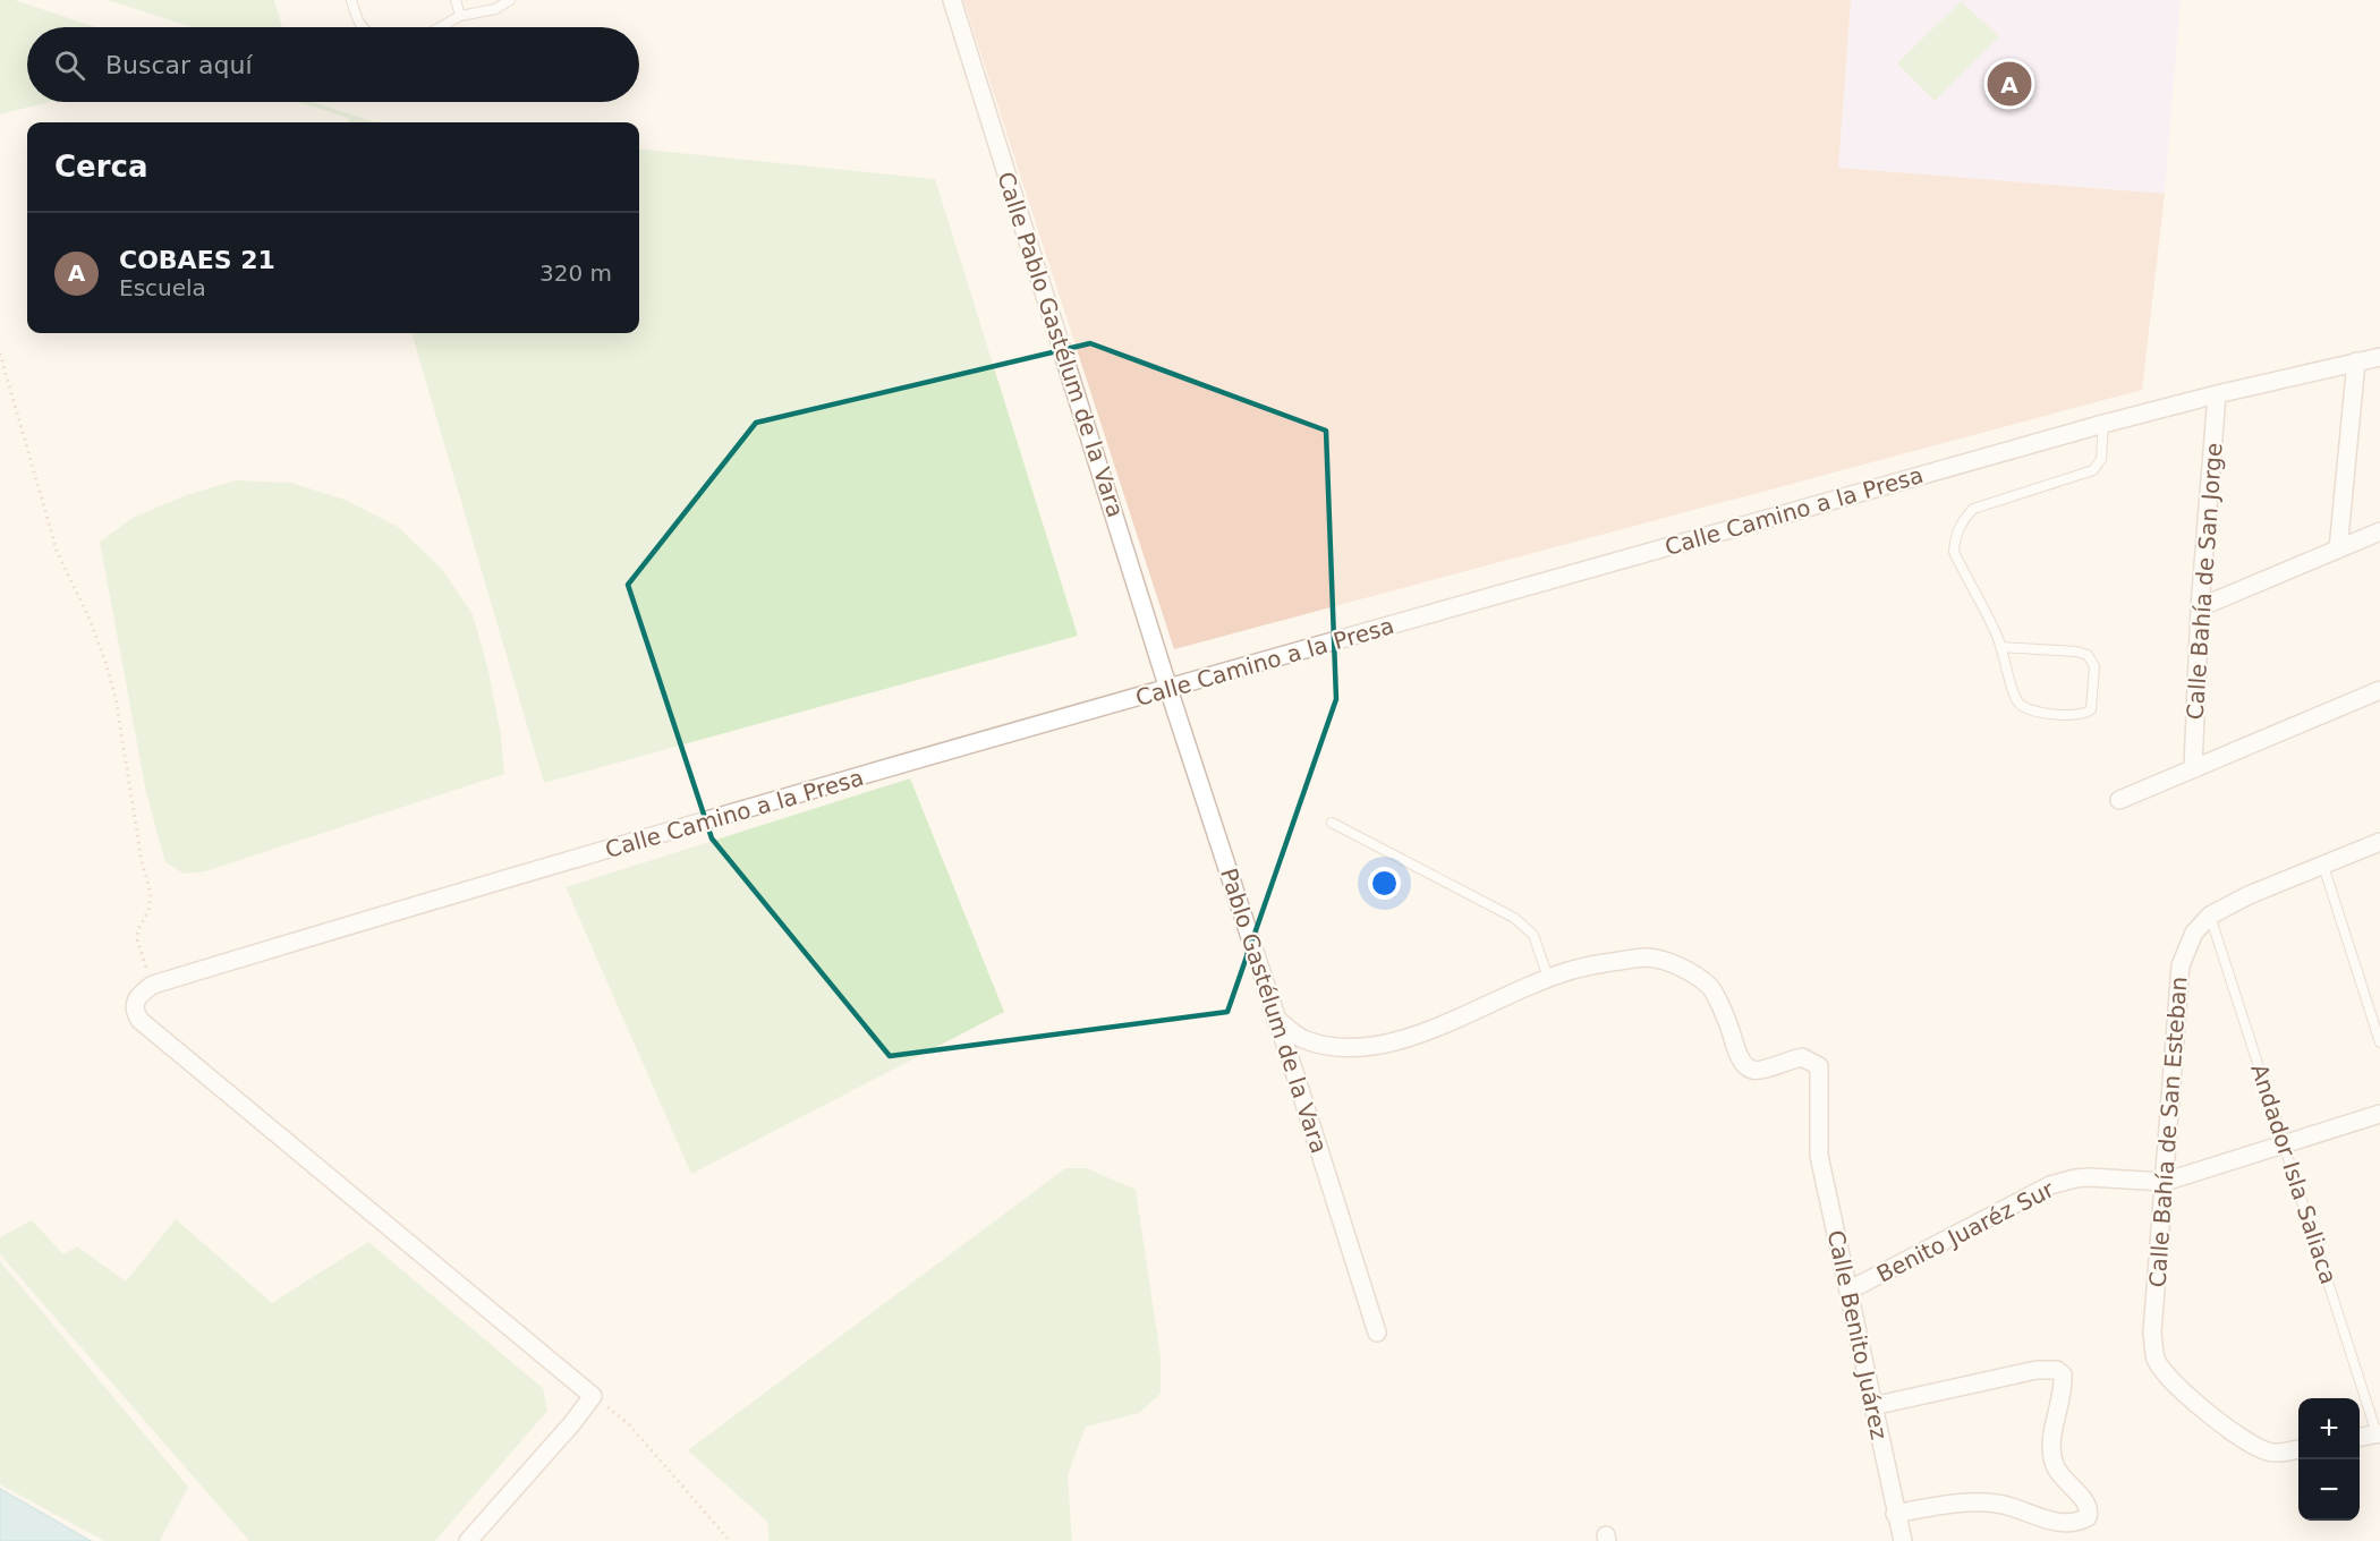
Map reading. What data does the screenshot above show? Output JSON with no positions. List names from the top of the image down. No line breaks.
{"streets":{"street":["Calle Pablo Gastélum de la Vara","Calle Camino a la Presa","Calle Bahía de San Jorge","Pablo Gastélum de la Vara","Calle Bahía de San Esteban","Benito Juaréz Sur","Calle Benito Juárez"],"lane":["Andador Isla Saliaca"]},"crossings":[["Calle Pablo Gastélum de la Vara","Calle Camino a la Presa"],["Calle Pablo Gastélum de la Vara","Pablo Gastélum de la Vara"],["Calle Camino a la Presa","Calle Bahía de San Jorge"],["Calle Camino a la Presa","Pablo Gastélum de la Vara"],["Calle Bahía de San Esteban","Andador Isla Saliaca"],["Calle Bahía de San Esteban","Benito Juaréz Sur"],["Benito Juaréz Sur","Calle Benito Juárez"]],"page":{"search":"Buscar aquí","pins":"A","heading":"Cerca","list":[{"mark":"A","name":"COBAES 21","note":"Escuela","value":"320 m"}],"map_buttons":["+","−"]}}
